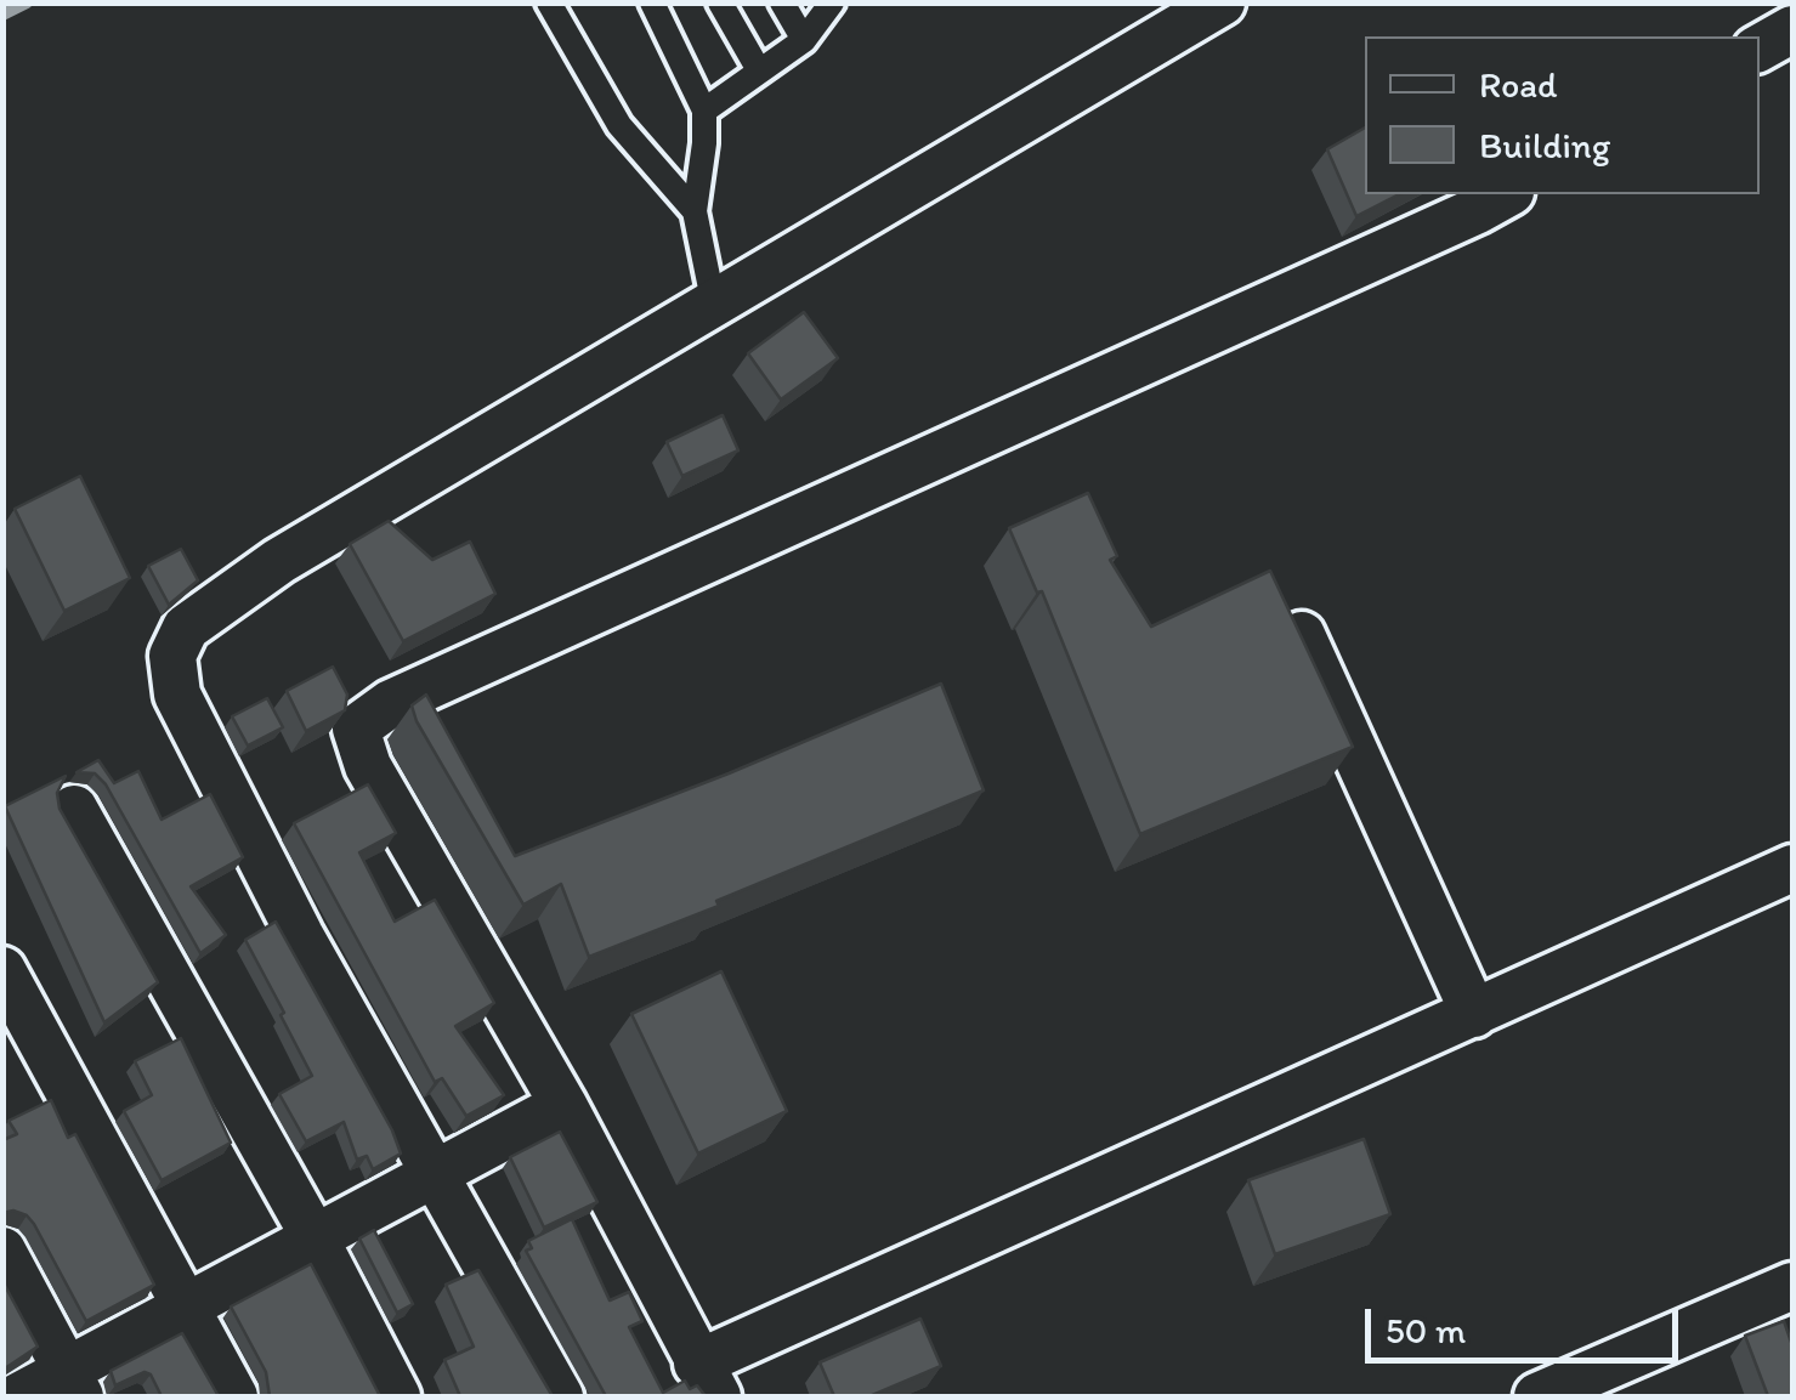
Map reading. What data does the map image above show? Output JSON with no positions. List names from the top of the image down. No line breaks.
{"legend":["Road","Building"],"scale_bar":"50 m"}
